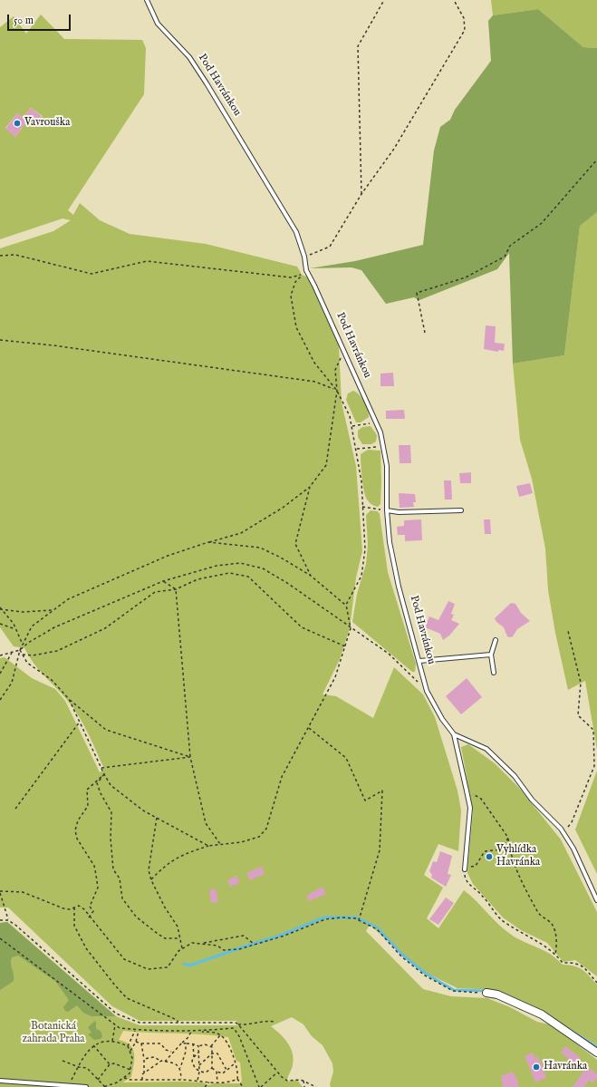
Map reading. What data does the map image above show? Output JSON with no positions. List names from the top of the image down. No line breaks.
{"streets":{"lane":["Pod Havránkou"]},"parks":["Botanická zahrada Praha"],"places":["Vavrouška","Vyhlídka Havránka","Havránka"],"scale_bar":"50 m"}
